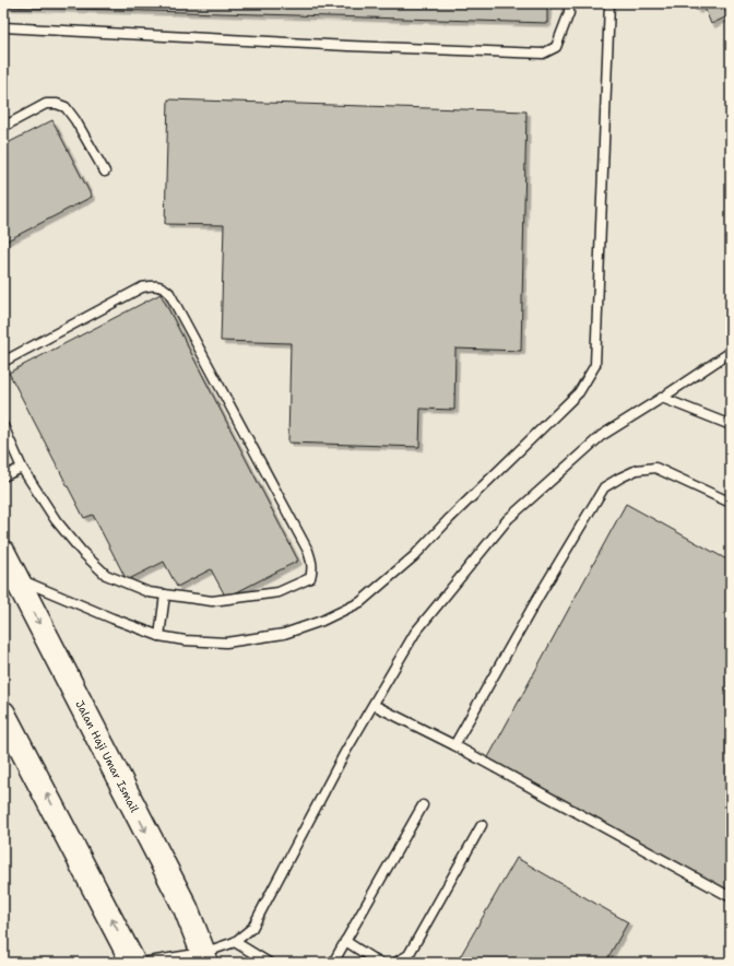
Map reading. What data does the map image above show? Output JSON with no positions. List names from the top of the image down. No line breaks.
{"streets":{"main road":["Jalan Haji Umar Ismail"]}}
